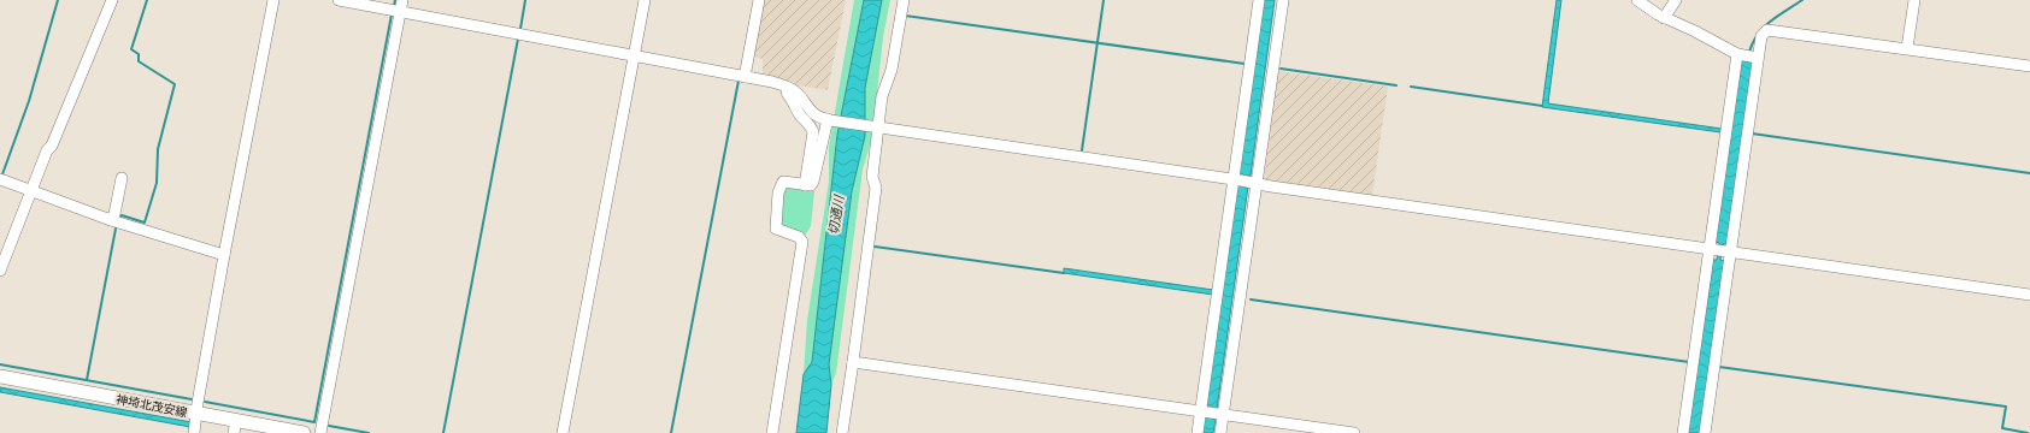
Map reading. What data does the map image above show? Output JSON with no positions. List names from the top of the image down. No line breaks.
{"streets":{"main road":["神埼北茂安線"]},"water":["切通川"]}
